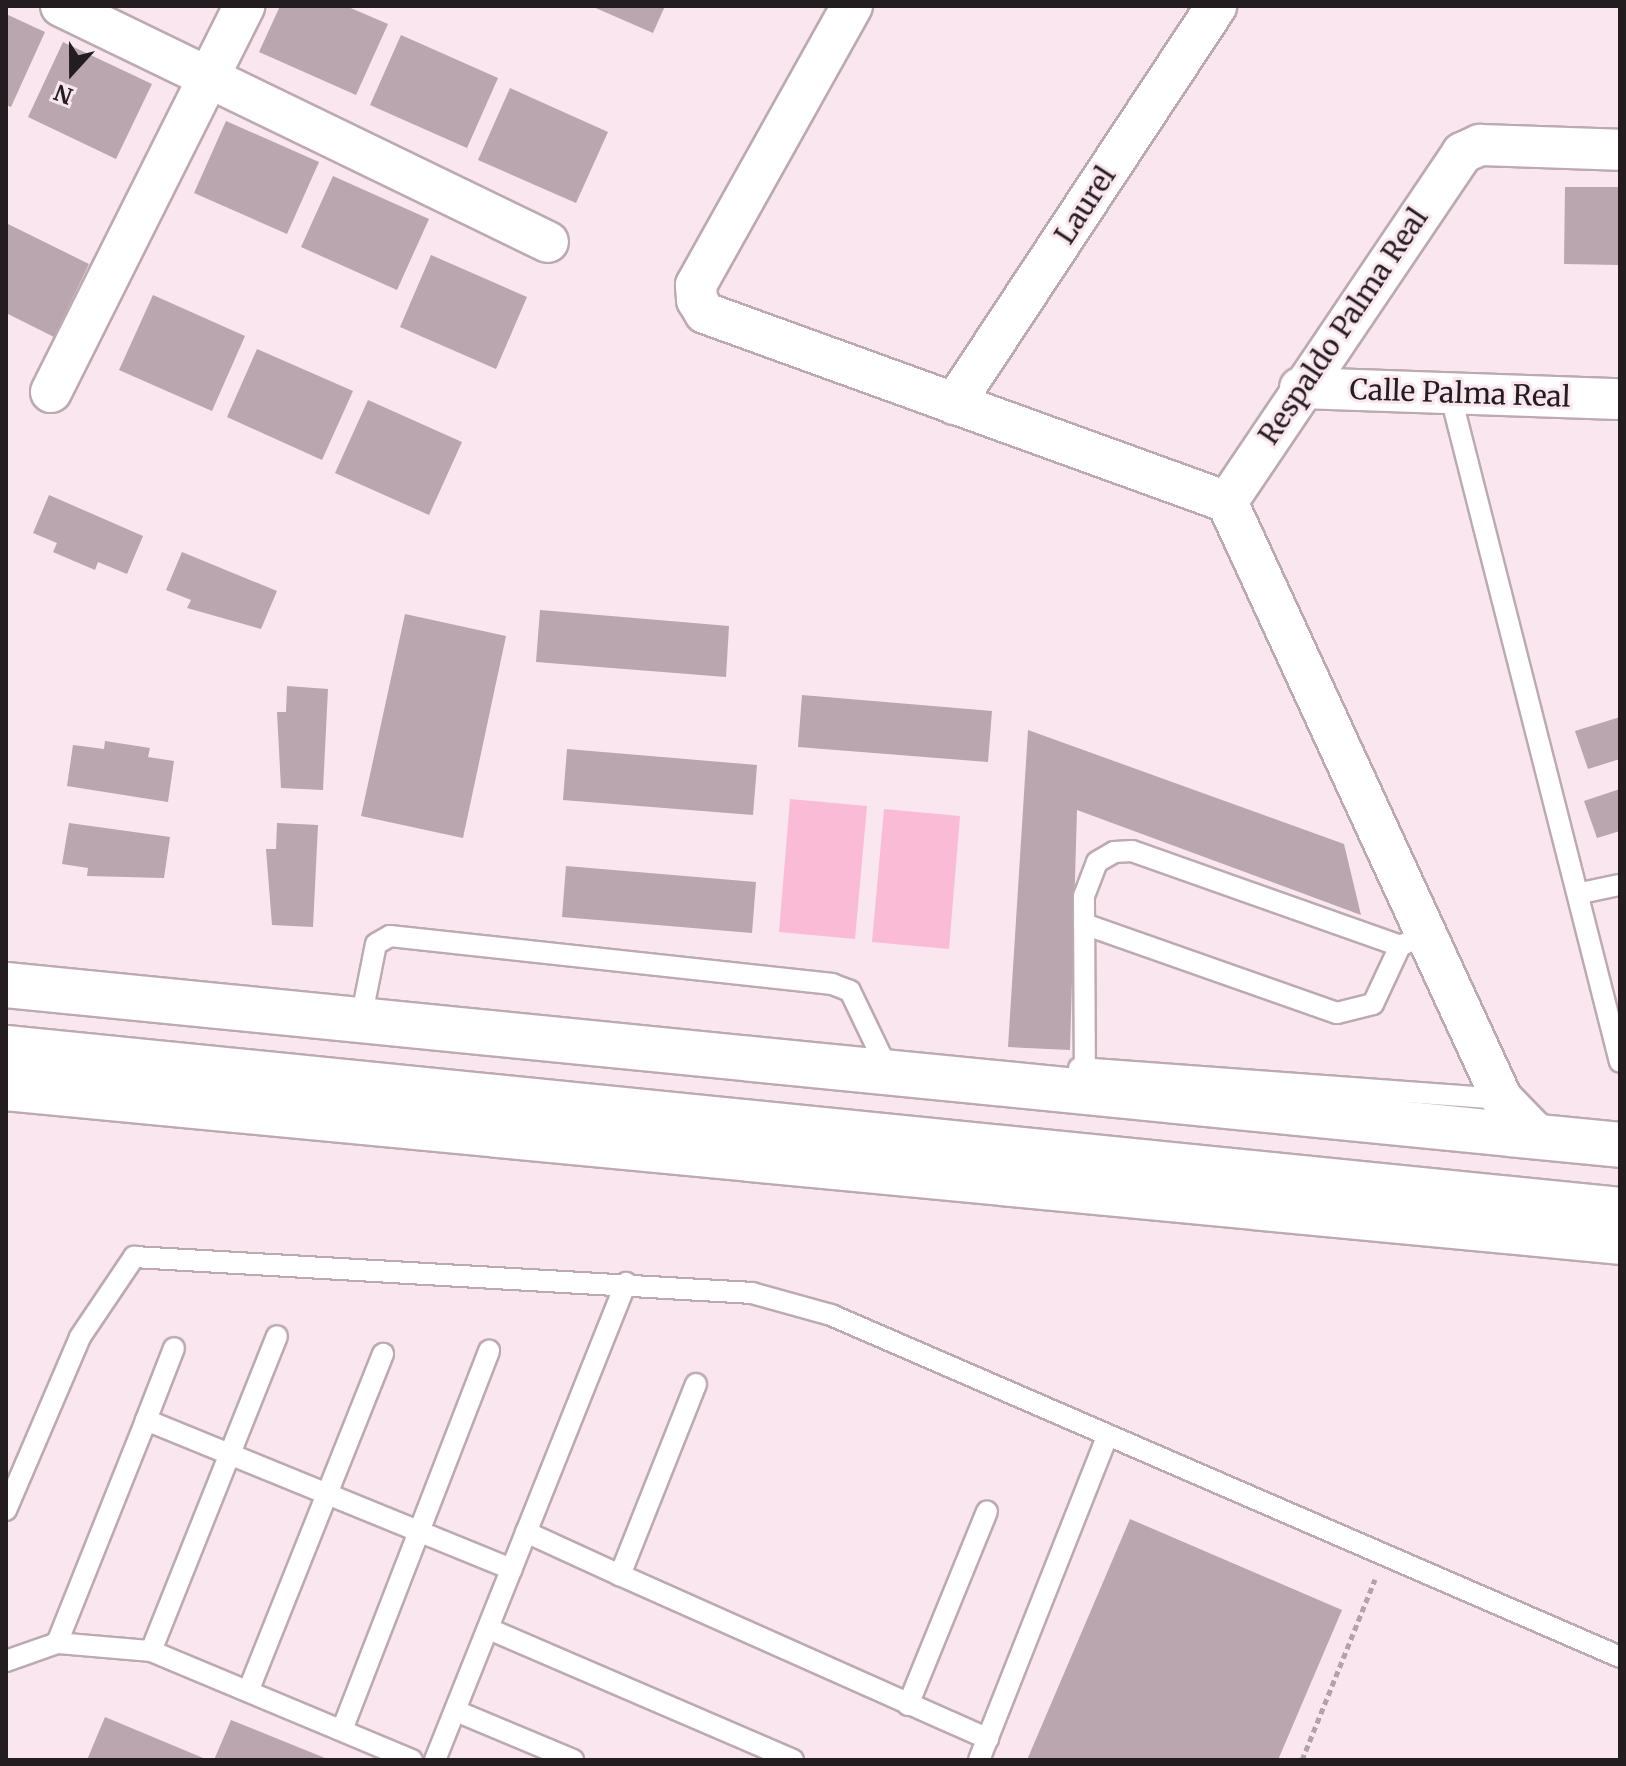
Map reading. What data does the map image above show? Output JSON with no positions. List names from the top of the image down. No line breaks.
{"streets":{"street":["Laurel","Respaldo Palma Real","Calle Palma Real"]},"crossings":[["Respaldo Palma Real","Calle Palma Real"]],"north":"bottom"}
